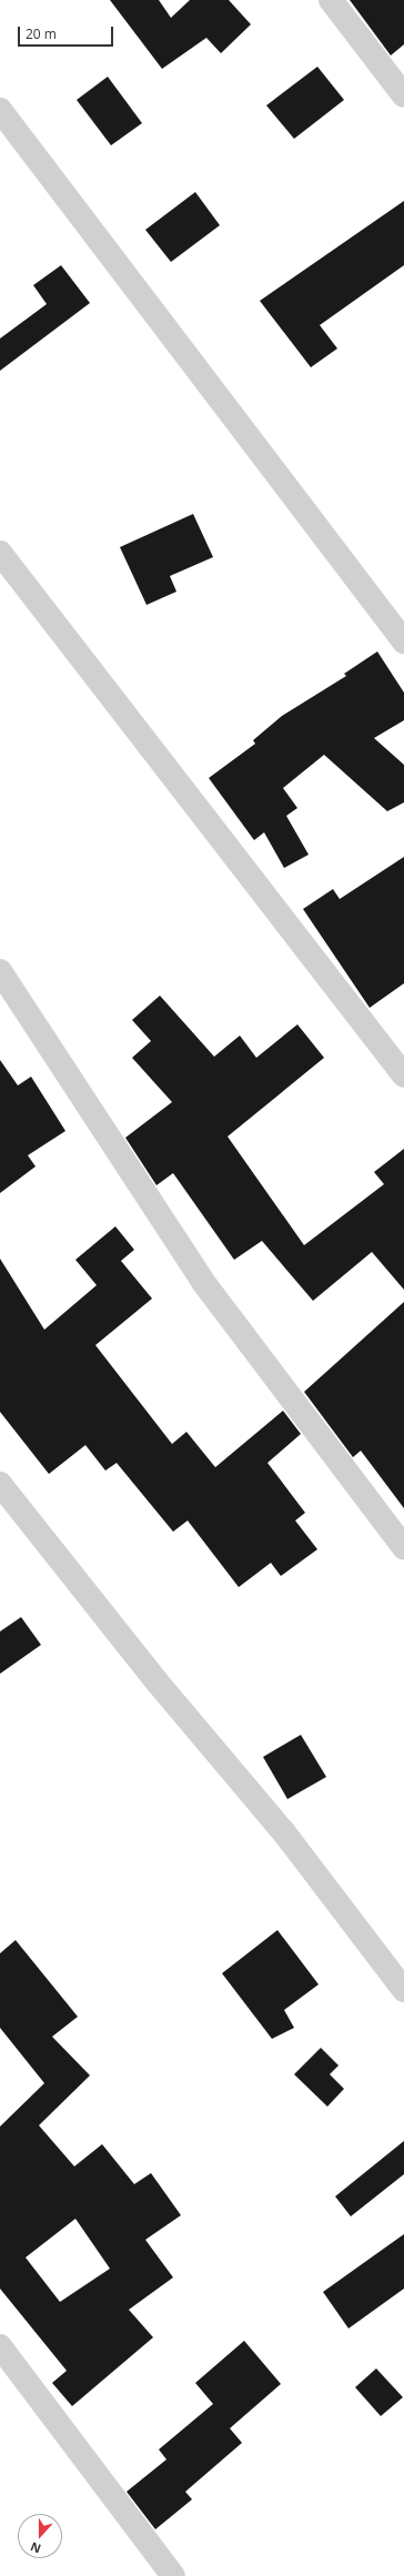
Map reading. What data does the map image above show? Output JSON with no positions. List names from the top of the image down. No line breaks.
{"scale_bar":"20 m","north":"bottom"}
